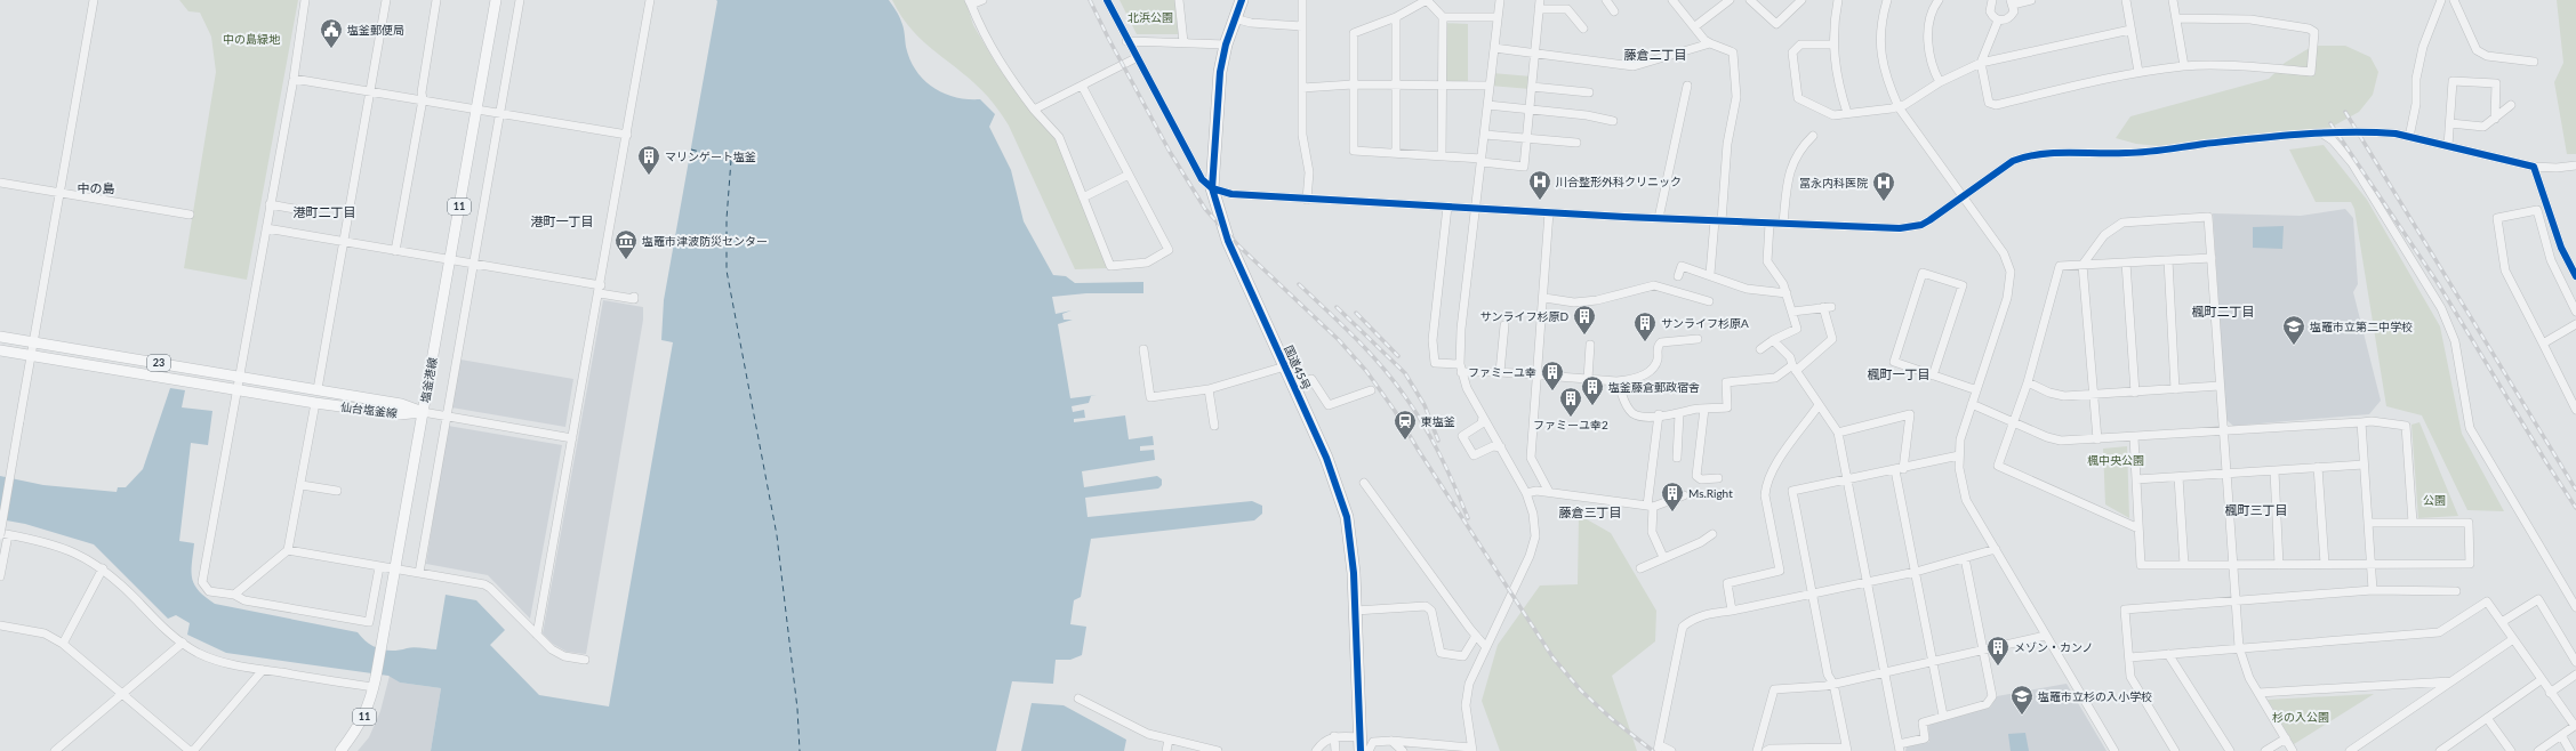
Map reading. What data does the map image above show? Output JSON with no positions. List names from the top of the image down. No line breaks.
{"streets":{"highway":["国道45号"],"main road":["11","23","塩釜港線","仙台塩釜線"]},"crossings":[["塩釜港線","仙台塩釜線"]],"districts":["藤倉二丁目","中の島","港町二丁目","港町一丁目","楓町二丁目","楓町一丁目","楓町三丁目","藤倉三丁目"],"parks":["北浜公園","中の島緑地","楓中央公園","公園","杉の入公園"],"places":{"public building":["塩釜郵便局"],"building":["マリンゲート塩釜","サンライフ杉原D","サンライフ杉原A","ファミーユ幸","塩釜藤倉郵政宿舎","ファミーユ幸2","Ms.Right","メゾン・カンノ"],"hospital":["川合整形外科クリニック","冨永内科医院"],"museum":["塩竈市津波防災センター"],"school or university":["塩竈市立第二中学校","塩竈市立杉の入小学校"],"station":["東塩釜"]}}
